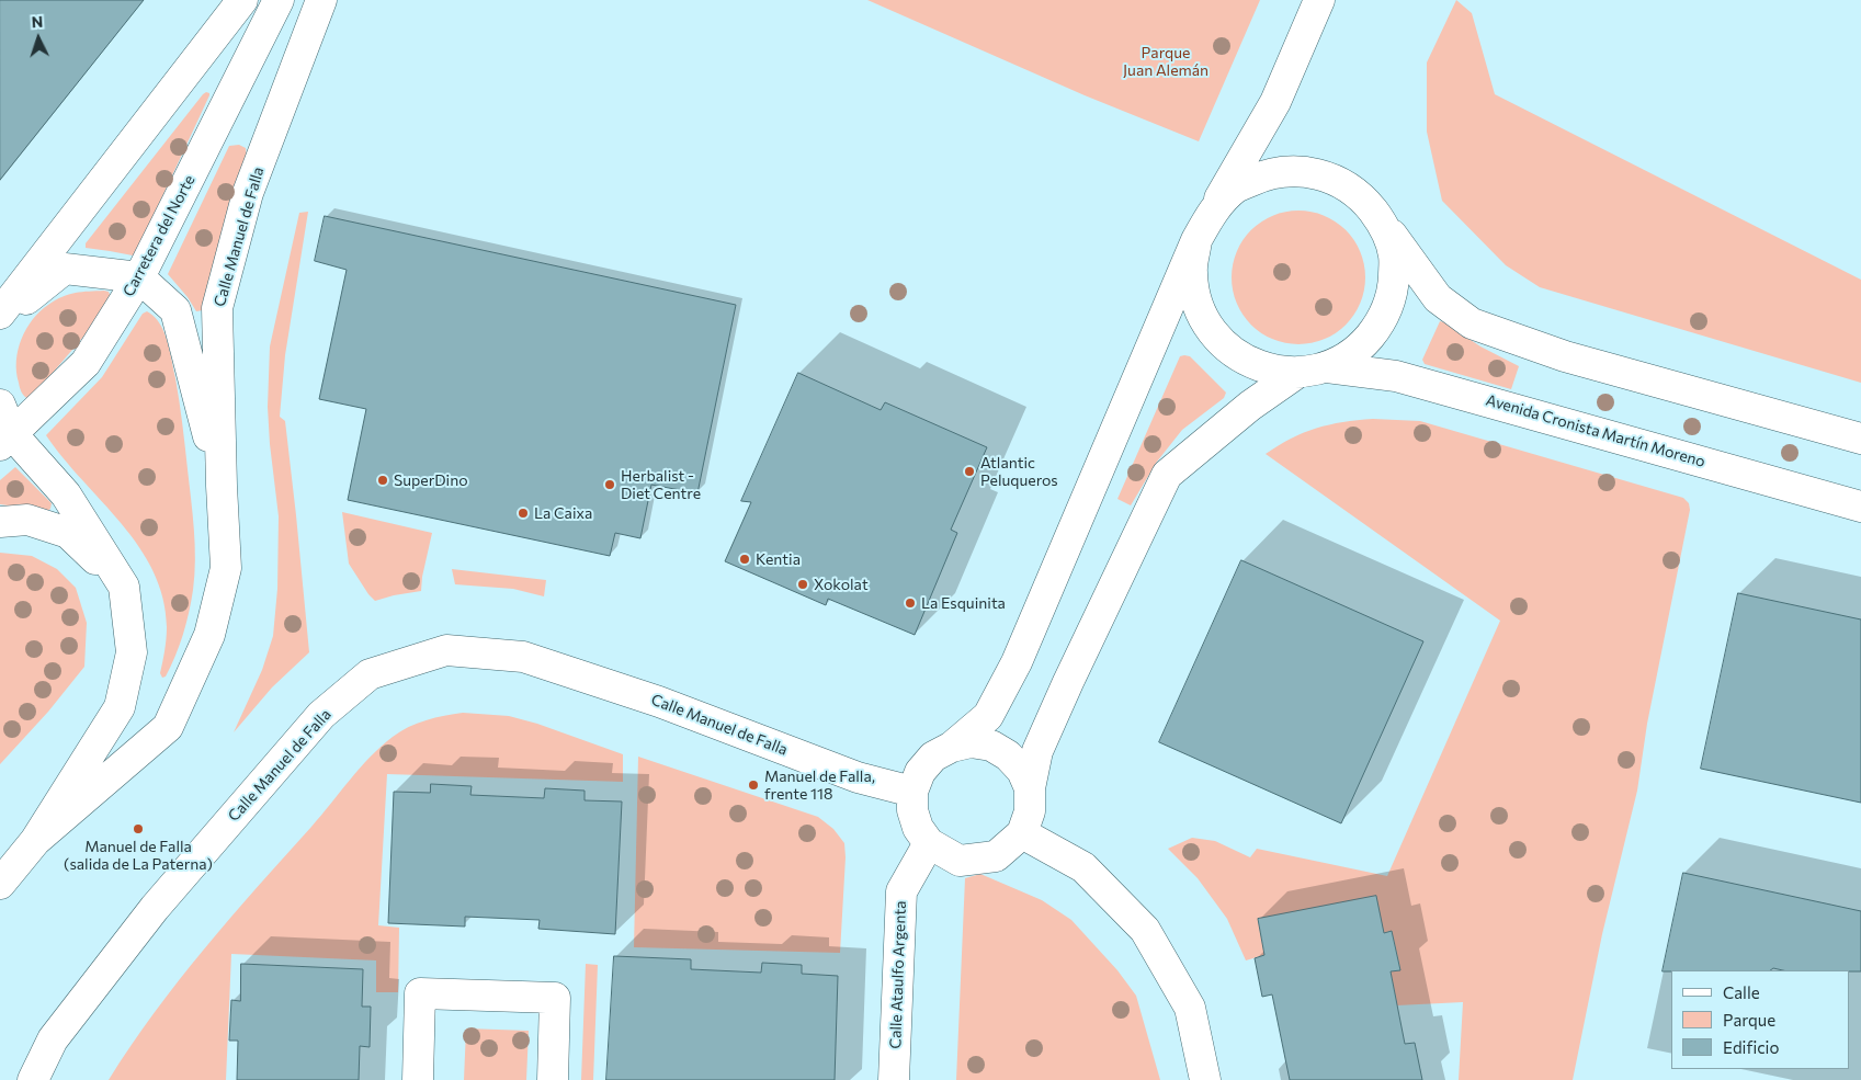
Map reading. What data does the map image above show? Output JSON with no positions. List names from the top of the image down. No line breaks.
{"streets":{"street":["Carretera del Norte","Calle Manuel de Falla","Avenida Cronista Martín Moreno","Calle Ataulfo Argenta"]},"crossings":[["Carretera del Norte","Calle Manuel de Falla"],["Calle Manuel de Falla","Calle Ataulfo Argenta"]],"parks":["Parque Juan Alemán"],"places":["Atlantic Peluqueros","SuperDino","Herbalist - Diet Centre","La Caixa","Kentia","Xokolat","La Esquinita","Manuel de Falla, frente 118","Manuel de Falla (salida de La Paterna)"],"legend":["Calle","Parque","Edificio"],"north":"top"}
